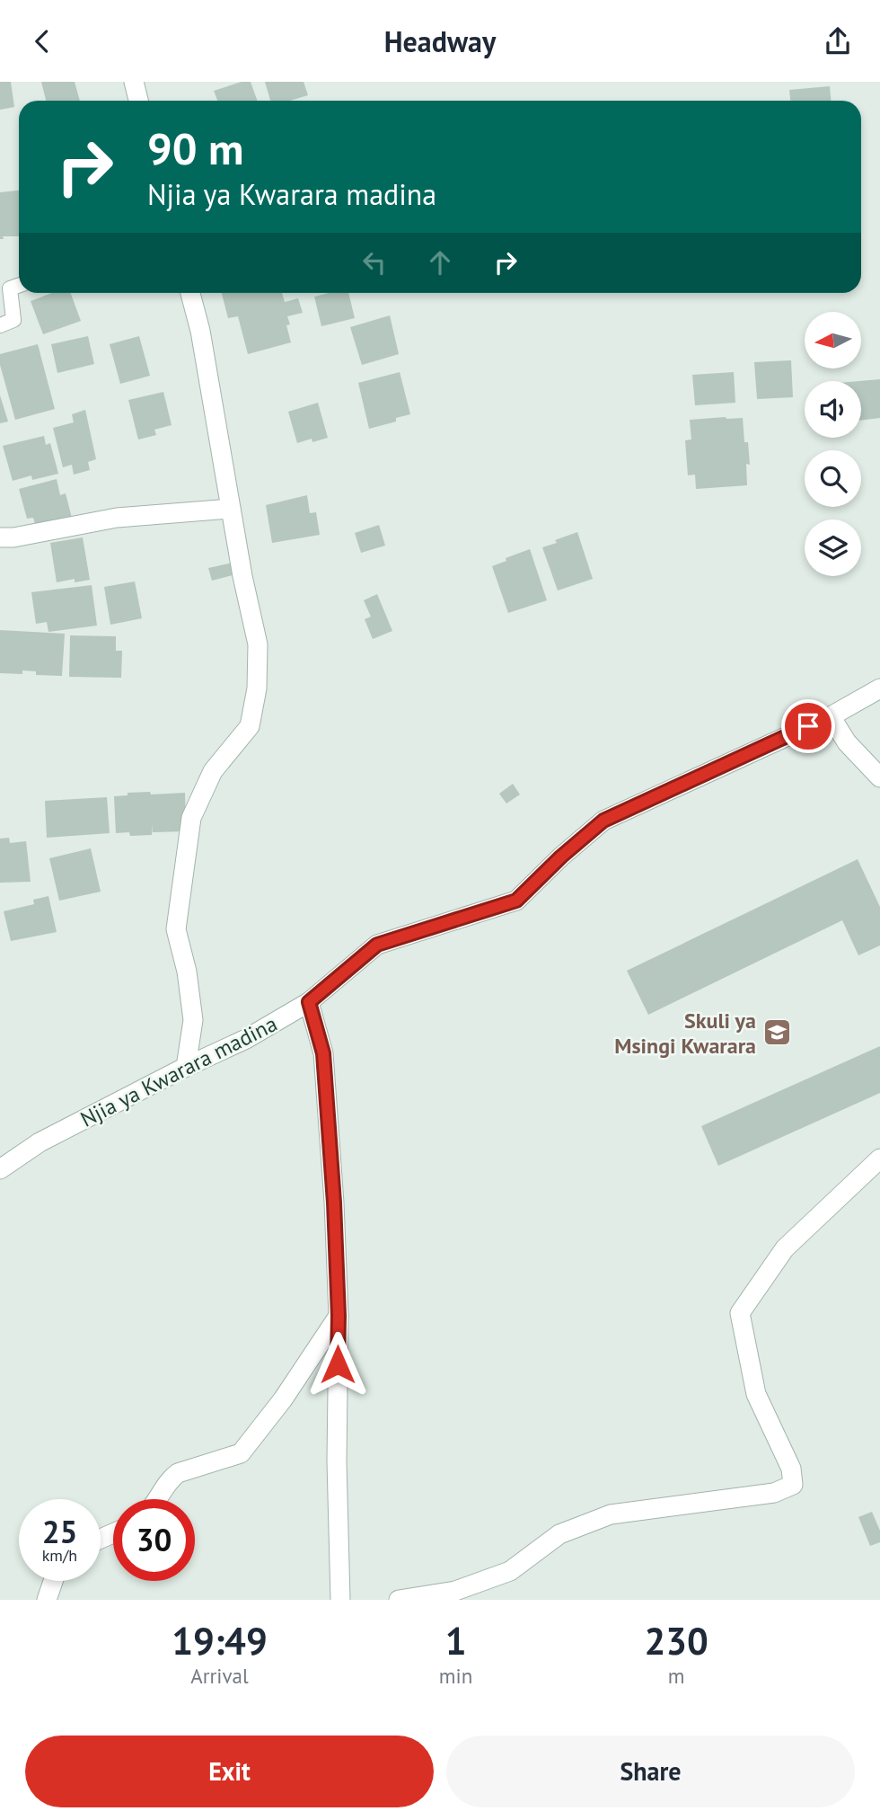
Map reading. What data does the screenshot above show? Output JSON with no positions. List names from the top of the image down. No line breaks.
{"streets":{"street":["Njia ya Kwarara madina"]},"places":{"school or university":["Skuli ya Msingi Kwarara"]},"north":"left","page":{"header":"Headway","turn":["90 m","Njia ya Kwarara madina"],"speed":"25 km/h","limit":"30","eta":["19:49","Arrival","1","min","230","m"],"buttons":["Exit","Share"]}}
